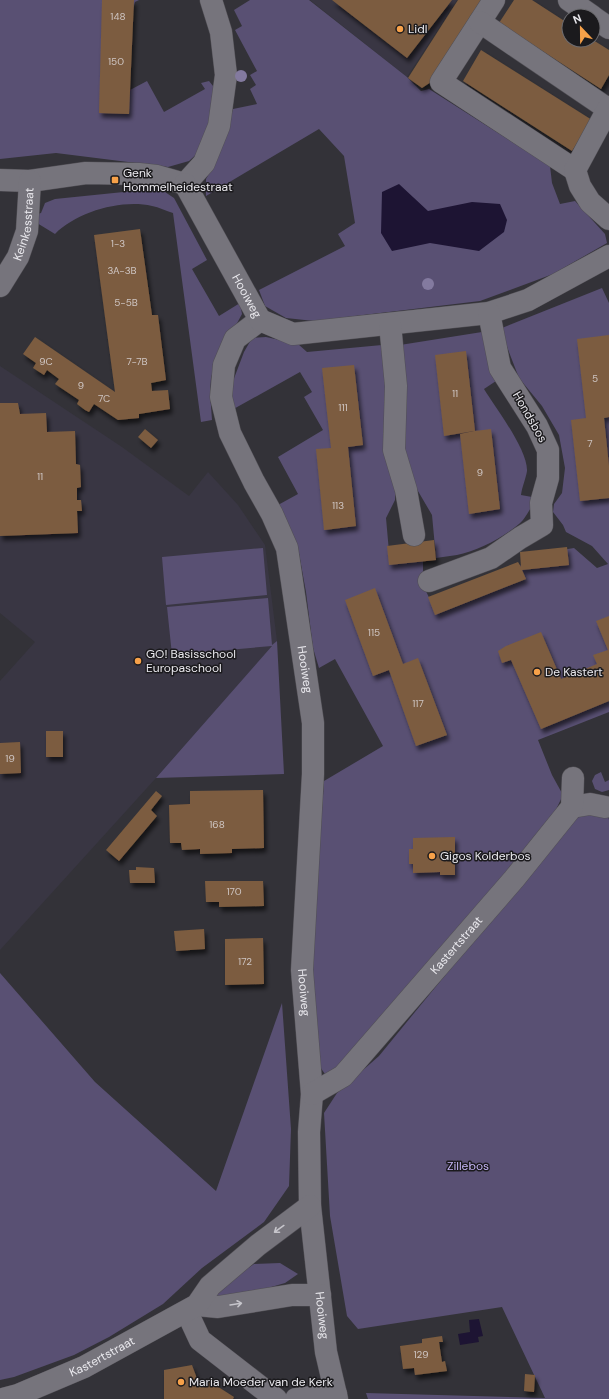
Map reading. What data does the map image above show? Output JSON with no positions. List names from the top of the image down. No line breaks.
{"streets":{"street":["Keinkesstraat","Hooiweg","Hondsbos","Kastertstraat"]},"crossings":[["Hooiweg","Kastertstraat"]],"parks":["Zillebos"],"places":{"other":["Lidl","GO! Basisschool Europaschool","De Kastert","Gigos Kolderbos","Maria Moeder van de Kerk"],"transit":["Genk Hommelheidestraat"]},"house_numbers":["148","150","1-3","3A-3B","5-5B","9C","7-7B","5","9","11","7C","111","7","9","11","113","115","117","19","168","170","172","129"],"north":"top"}
